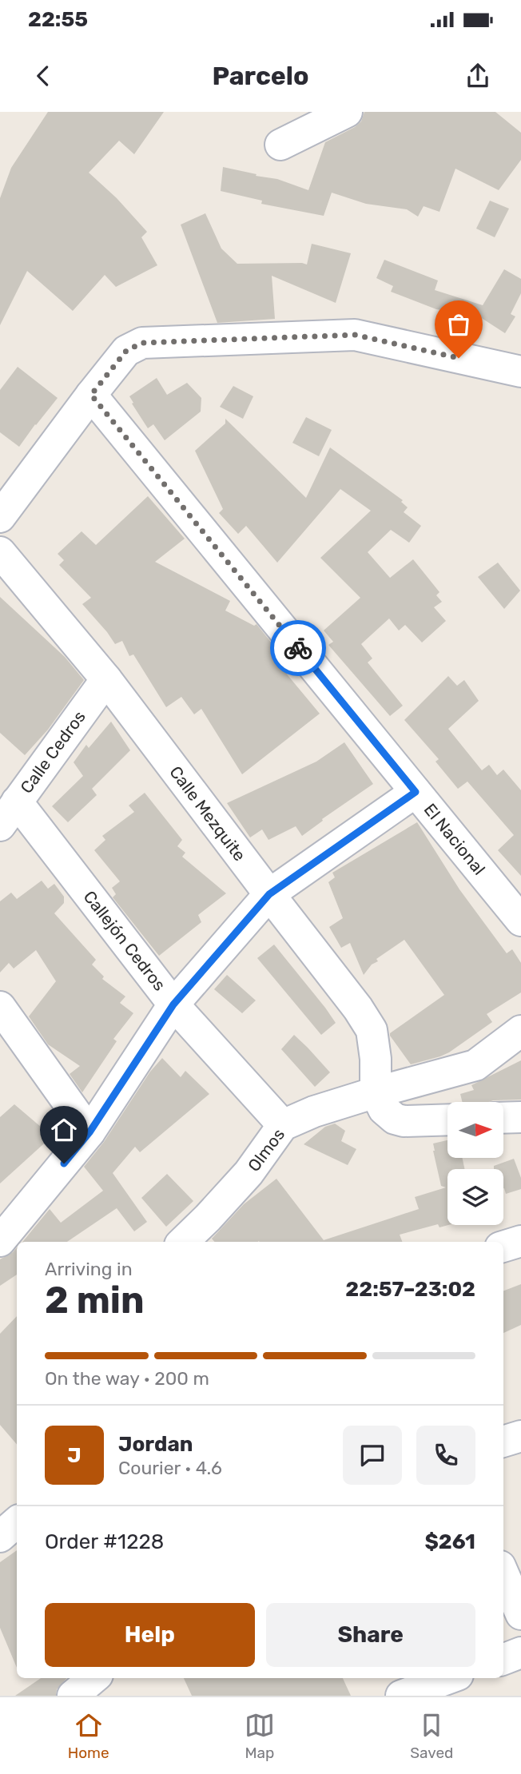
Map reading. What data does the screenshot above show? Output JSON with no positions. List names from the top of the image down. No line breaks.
{"streets":{"street":["Calle Cedros","Calle Mezquite","El Nacional","Callejón Cedros","Olmos"]},"crossings":[["Calle Cedros","Calle Mezquite"],["Calle Cedros","Callejón Cedros"],["Calle Mezquite","Olmos"],["Callejón Cedros","Olmos"]],"north":"right","page":{"status":"22:55","header":"Parcelo","heading":["2 min","Arriving in","22:57–23:02"],"panel":["Jordan","Courier · 4.6","Order #1228","$261"],"bar":"On the way · 200 m","round":"J","buttons":["Help","Share"],"tabs":["Home","Map","Saved"]}}
